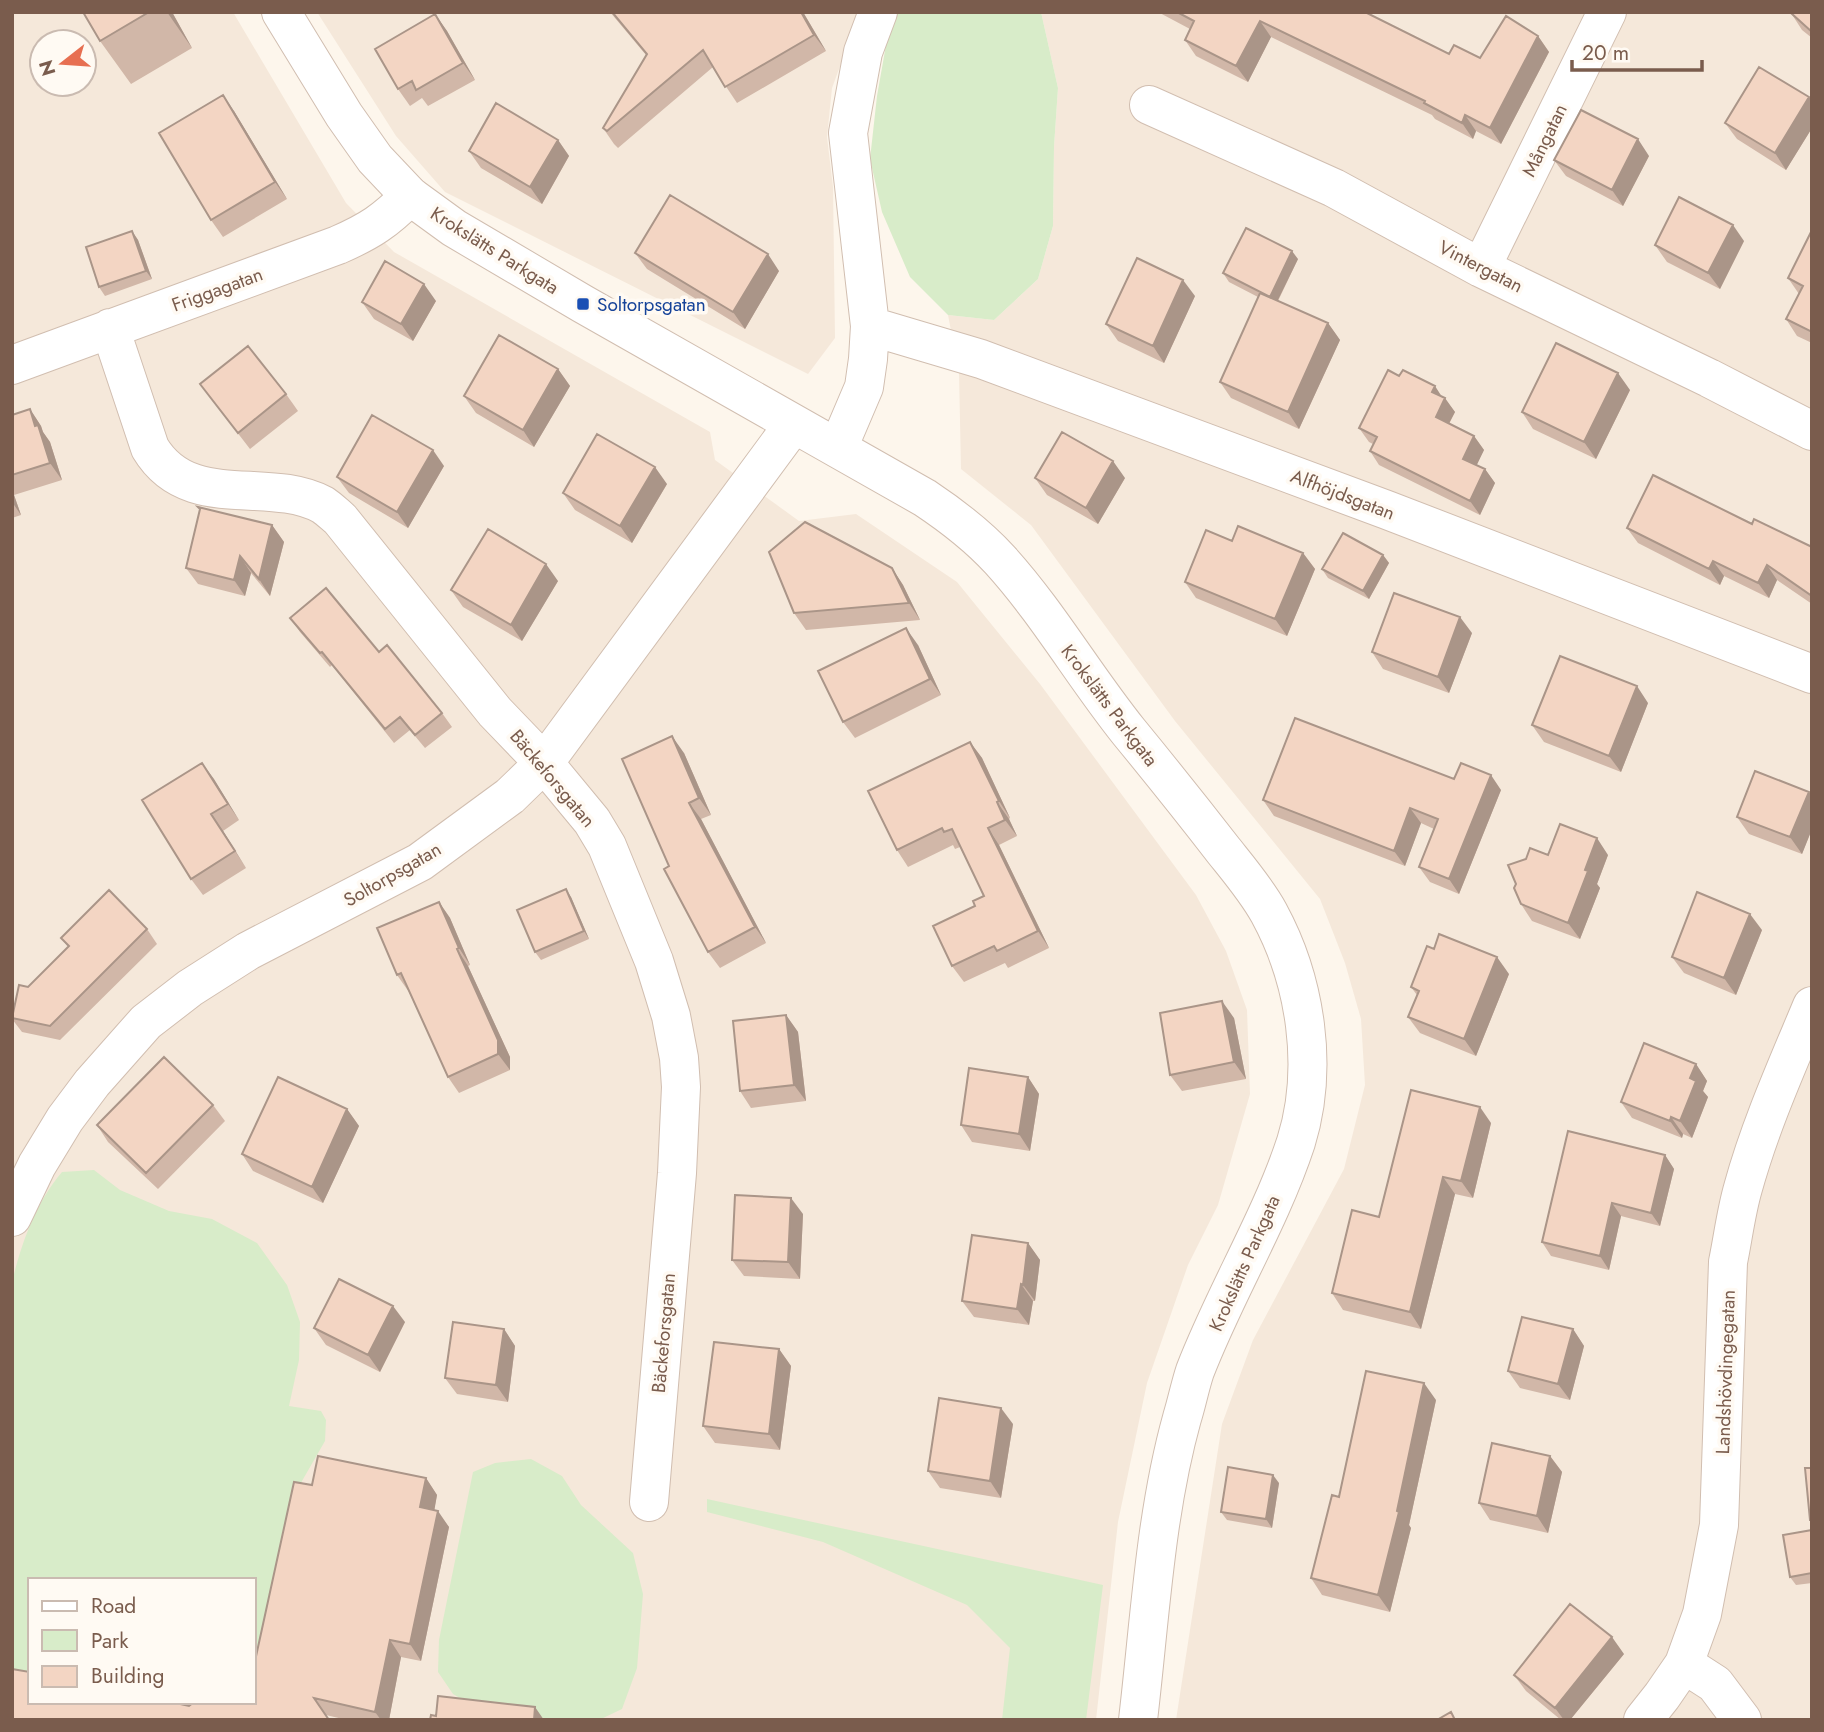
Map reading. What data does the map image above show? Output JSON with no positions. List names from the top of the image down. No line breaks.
{"streets":{"street":["Mångatan","Krokslätts Parkgata","Vintergatan","Friggagatan","Alfhöjdsgatan","Bäckeforsgatan","Soltorpsgatan","Landshövdingegatan"]},"crossings":[["Mångatan","Vintergatan"],["Krokslätts Parkgata","Friggagatan"],["Krokslätts Parkgata","Soltorpsgatan"],["Friggagatan","Bäckeforsgatan"],["Bäckeforsgatan","Soltorpsgatan"]],"places":{"transit":["Soltorpsgatan"]},"legend":["Road","Park","Building"],"scale_bar":"20 m","north":"left"}
